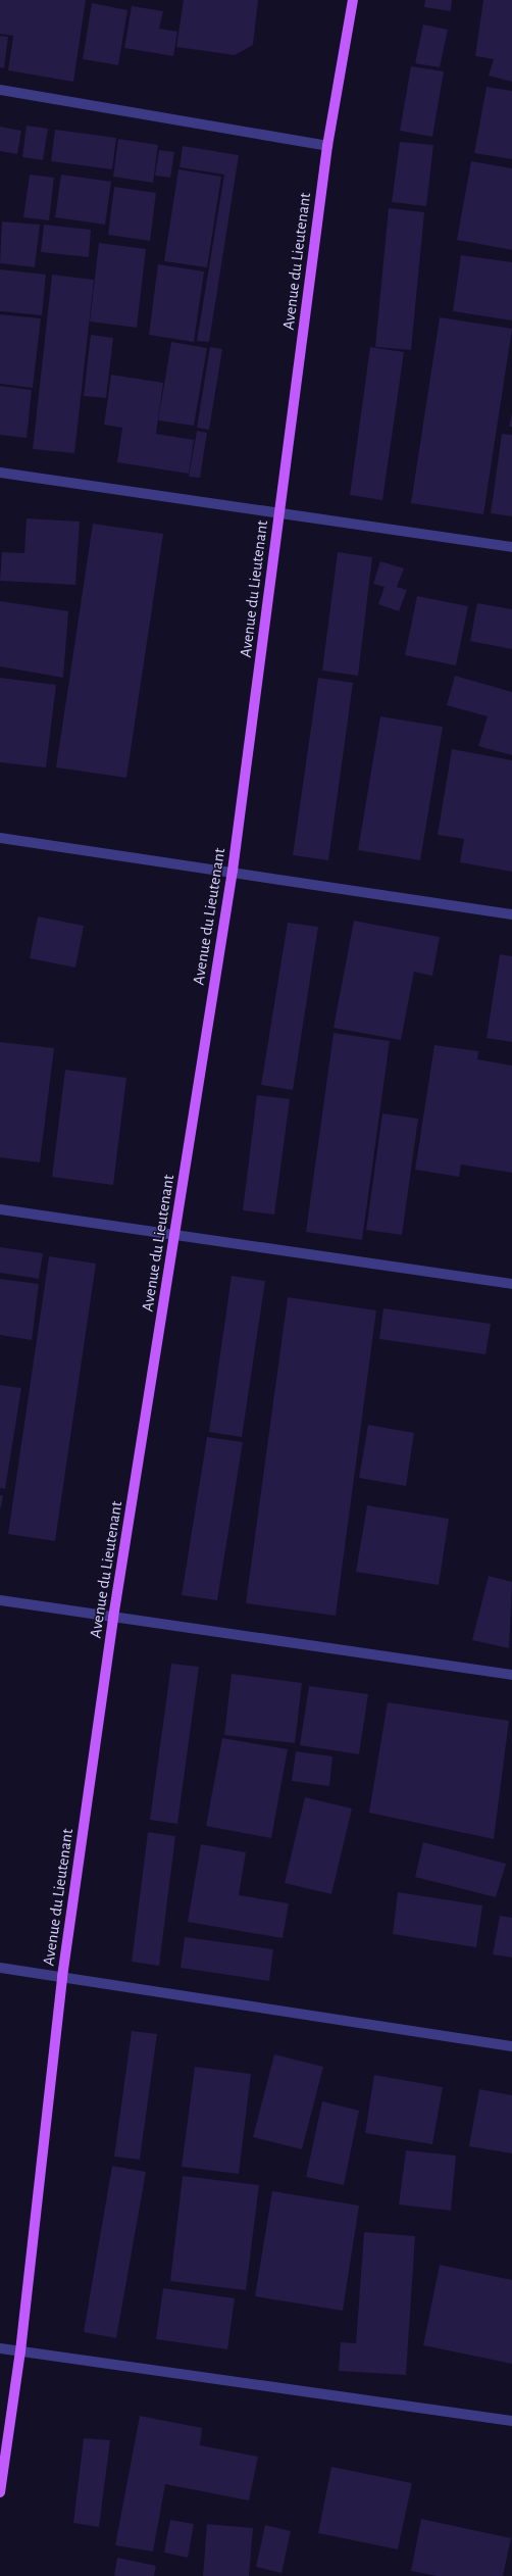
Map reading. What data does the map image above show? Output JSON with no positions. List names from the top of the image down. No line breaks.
{"streets":{"main road":["Avenue du Lieutenant"]}}
